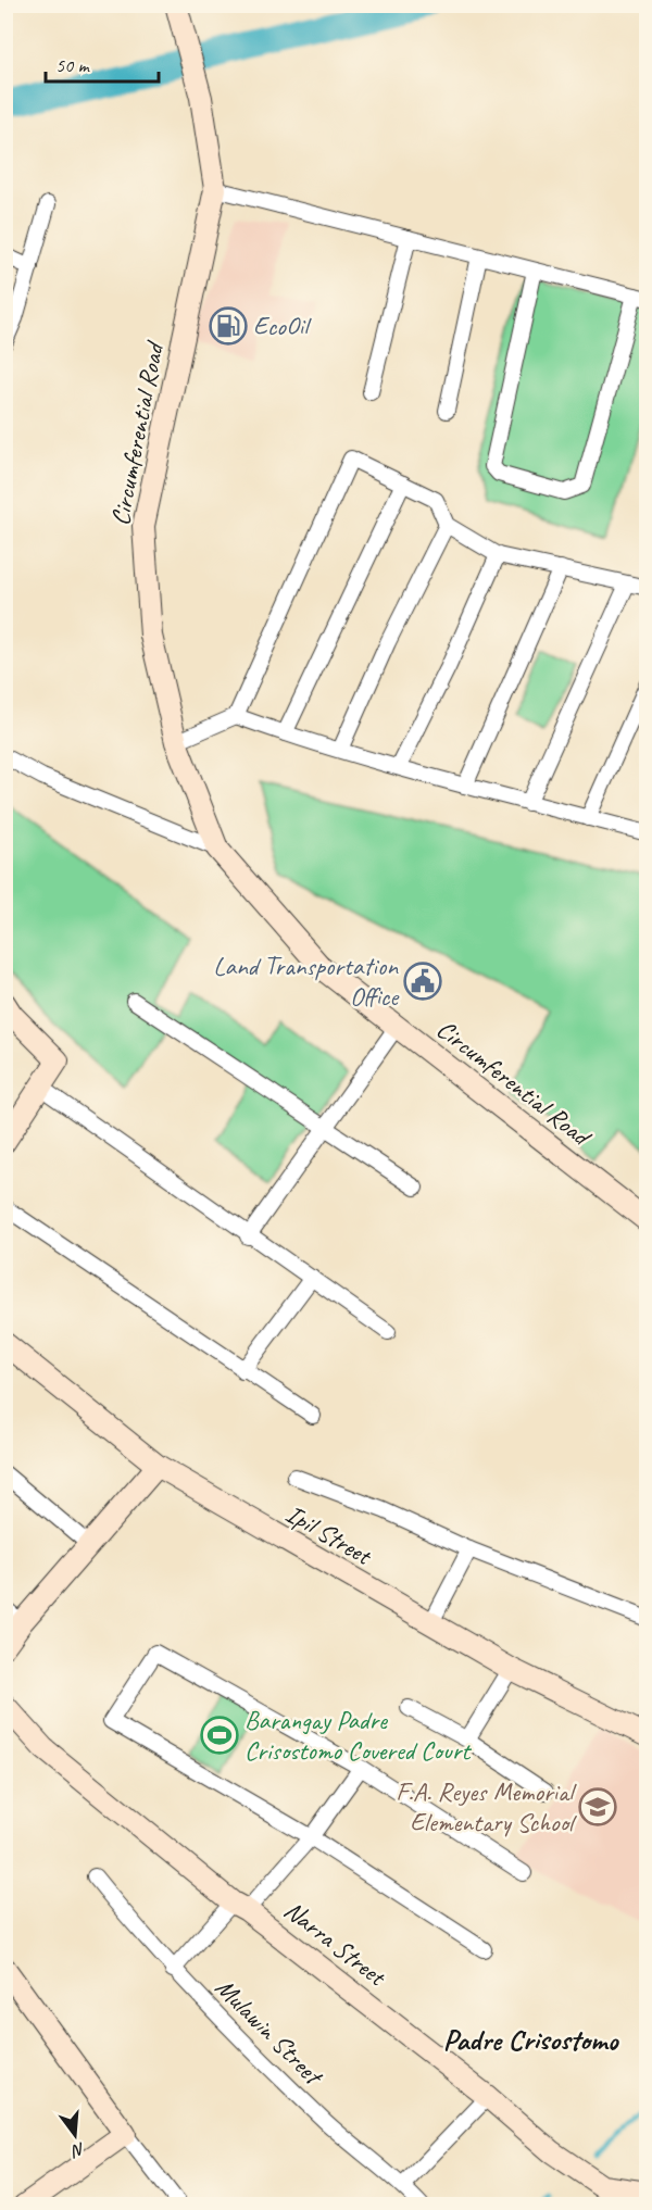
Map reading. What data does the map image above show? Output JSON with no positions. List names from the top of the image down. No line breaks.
{"streets":{"street":["Circumferential Road","Ipil Street","Narra Street","Mulawin Street"]},"districts":["Padre Crisostomo"],"places":{"fuel station":["EcoOil"],"public building":["Land Transportation Office"],"sports":["Barangay Padre Crisostomo Covered Court"],"school or university":["F.A. Reyes Memorial Elementary School"]},"scale_bar":"50 m","north":"bottom"}
